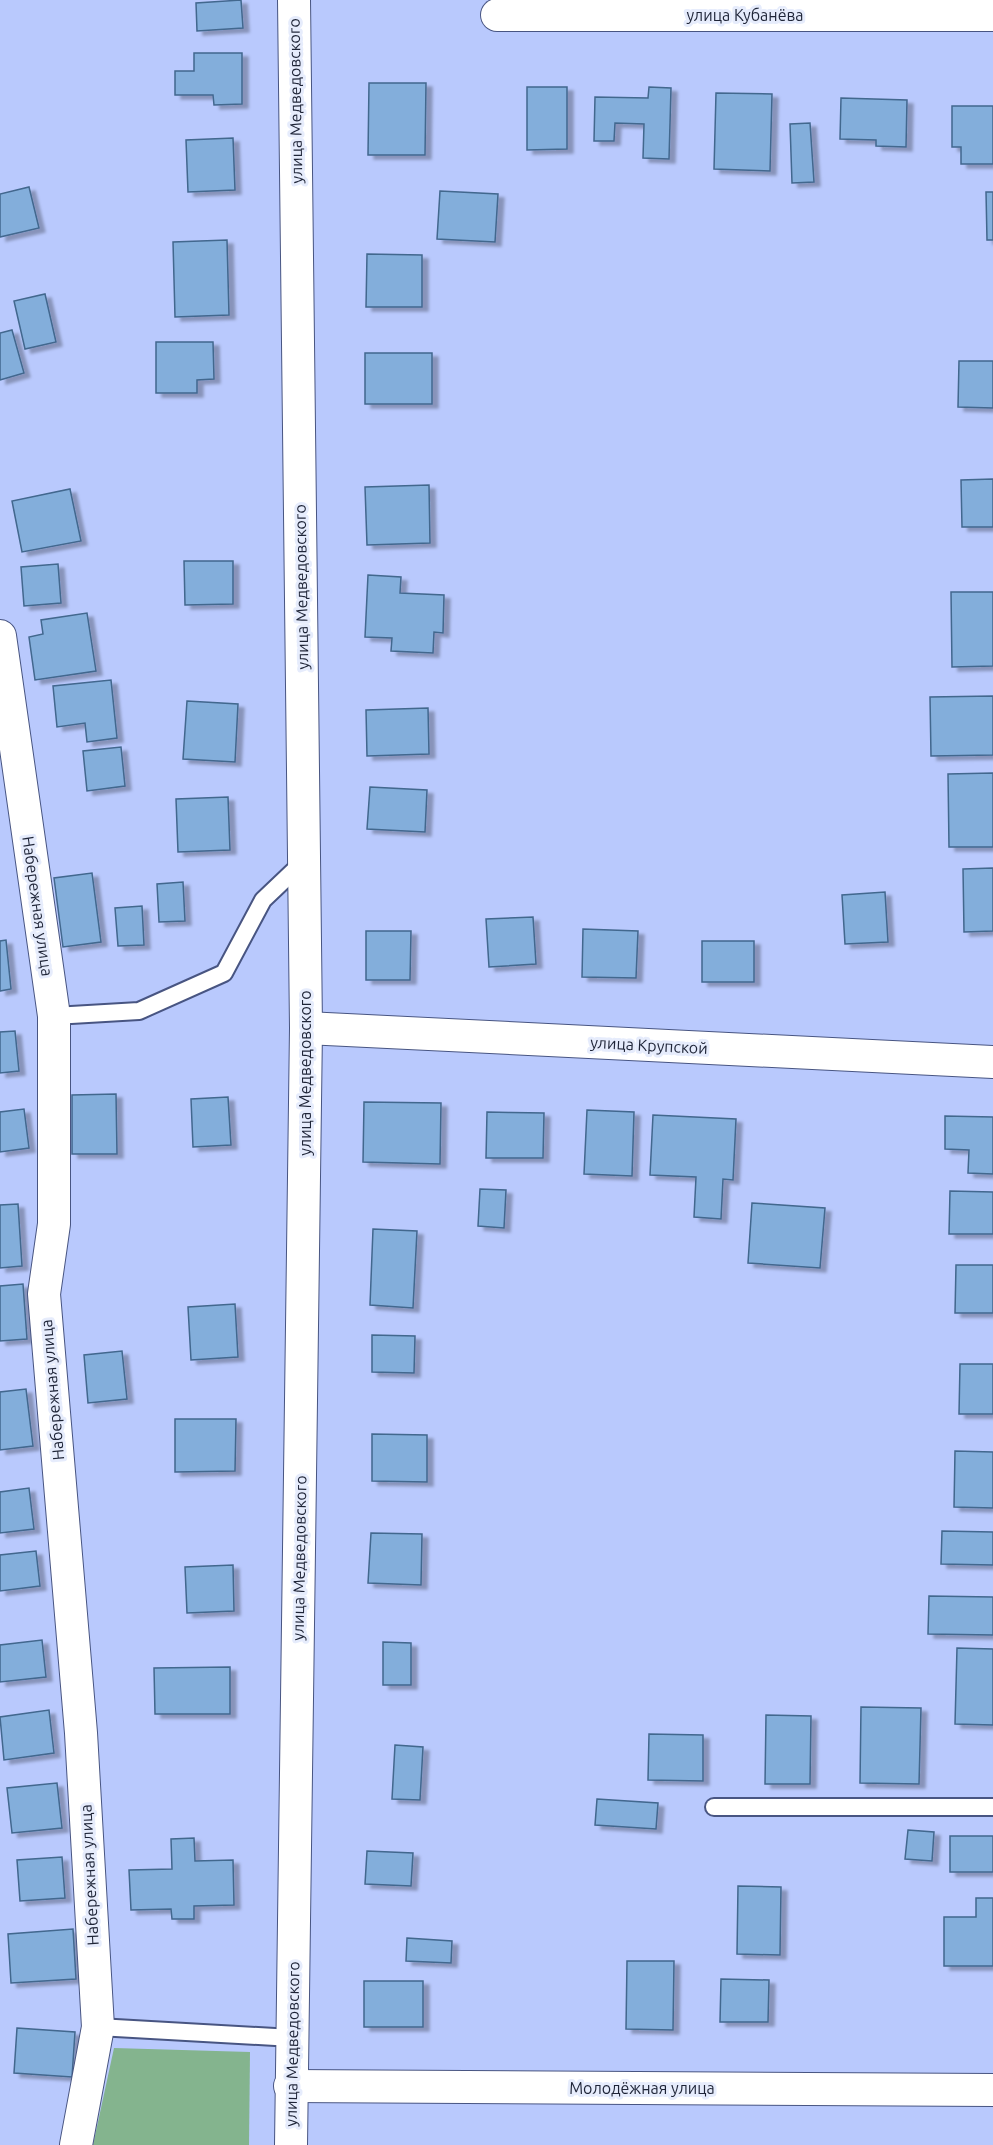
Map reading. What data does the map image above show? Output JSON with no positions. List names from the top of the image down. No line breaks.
{"streets":{"street":["улица Кубанёва","улица Медведовского","Набережная улица","улица Крупской","Молодёжная улица"]},"crossings":[["улица Медведовского","улица Крупской"],["улица Медведовского","Молодёжная улица"]]}
